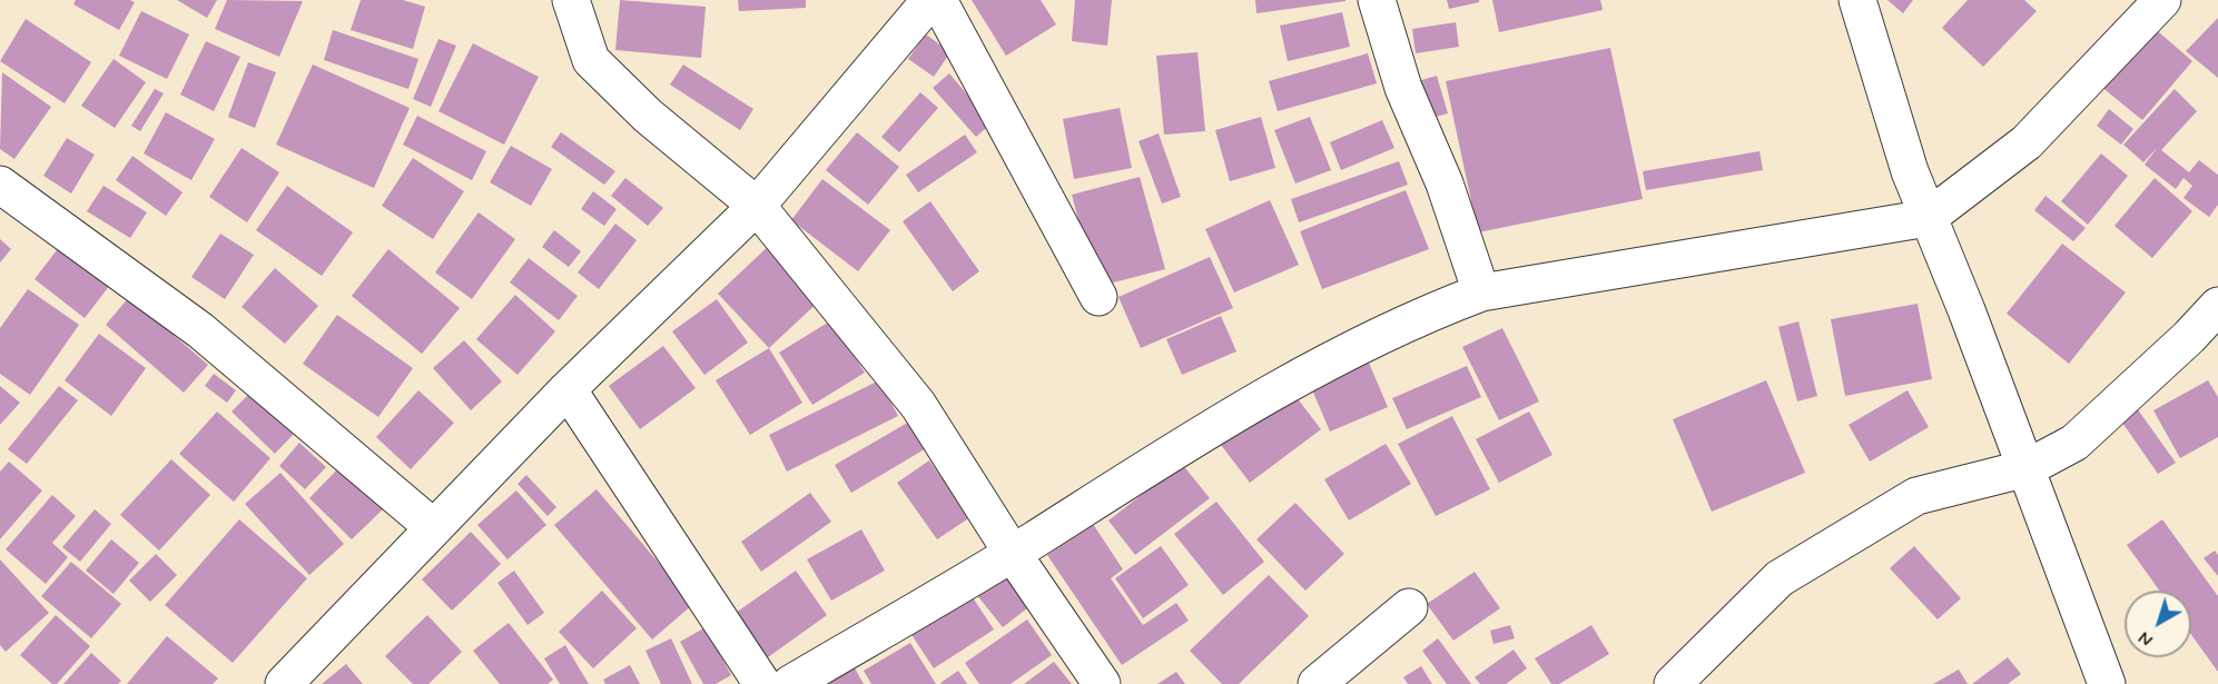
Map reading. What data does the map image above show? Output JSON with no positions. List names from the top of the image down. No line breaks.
{"north":"bottom left"}
